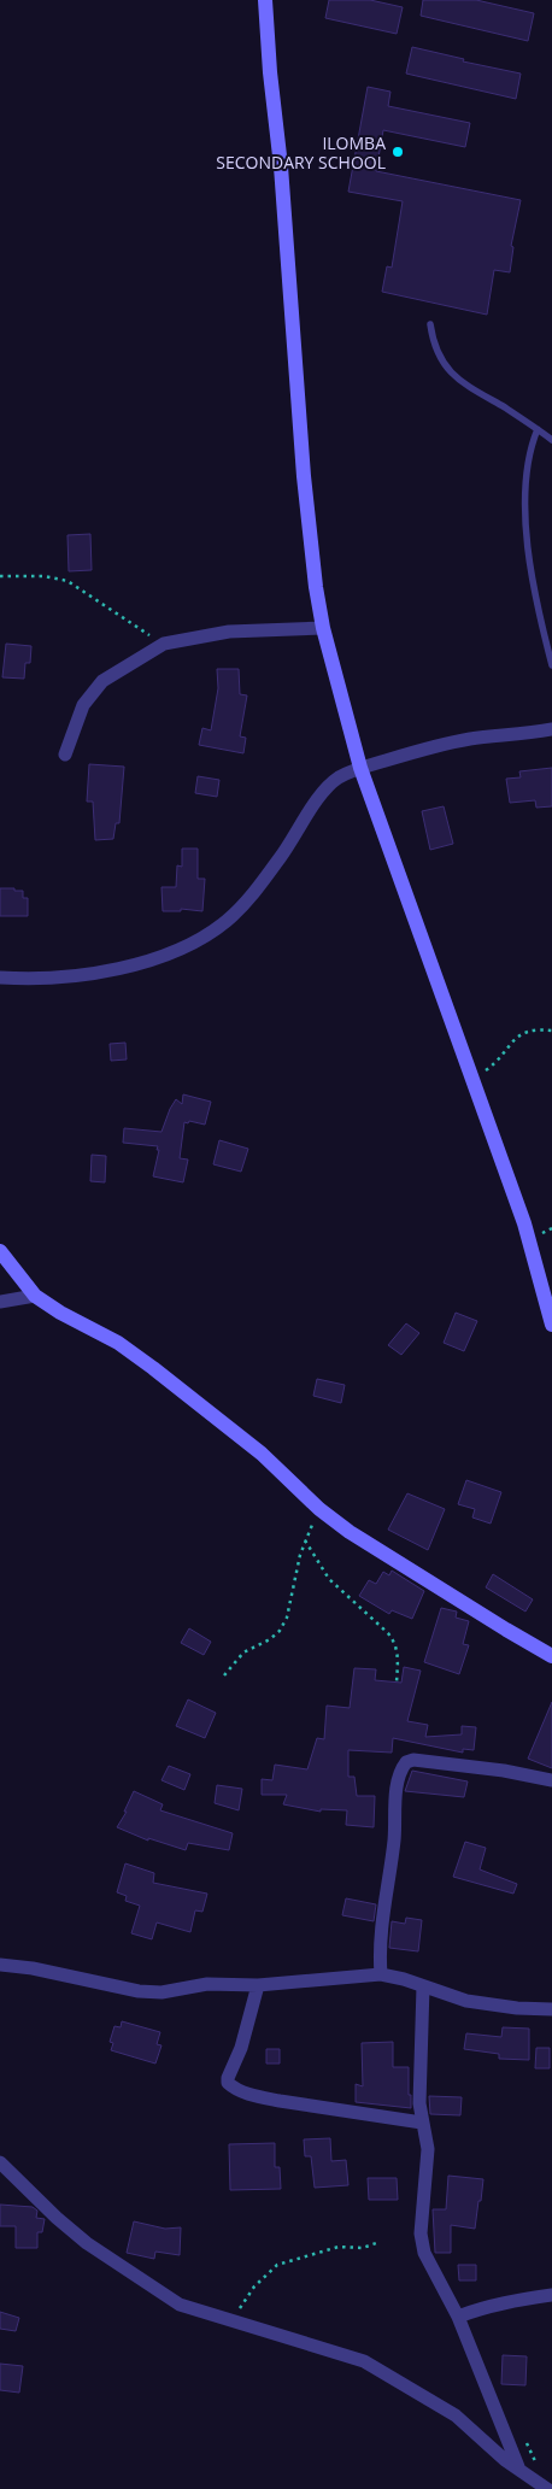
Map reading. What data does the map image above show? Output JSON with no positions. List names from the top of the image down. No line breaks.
{"places":["ILOMBA SECONDARY SCHOOL"]}
